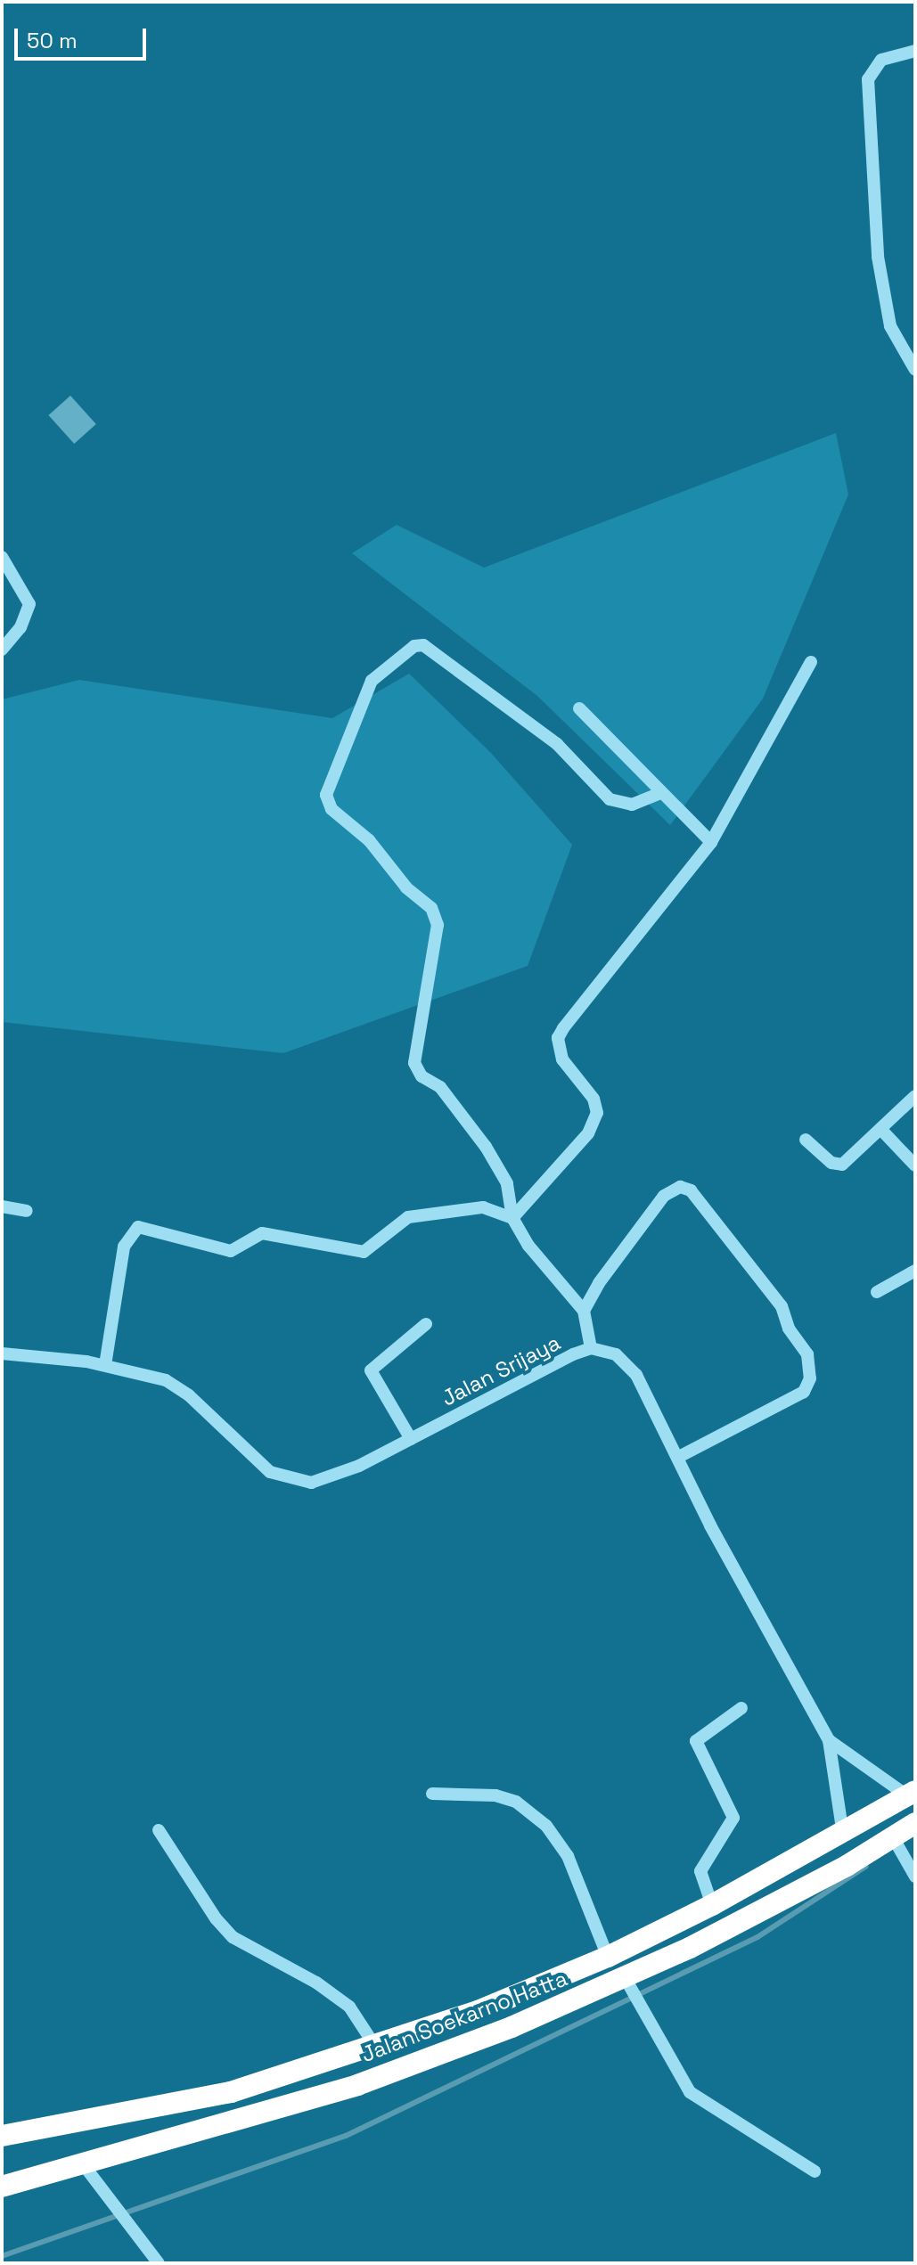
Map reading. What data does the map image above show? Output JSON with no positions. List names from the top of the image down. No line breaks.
{"streets":{"highway":["Jalan Soekarno Hatta"],"street":["Jalan Srijaya"]},"crossings":[["Jalan Srijaya","Jalan Soekarno Hatta"]],"scale_bar":"50 m"}
